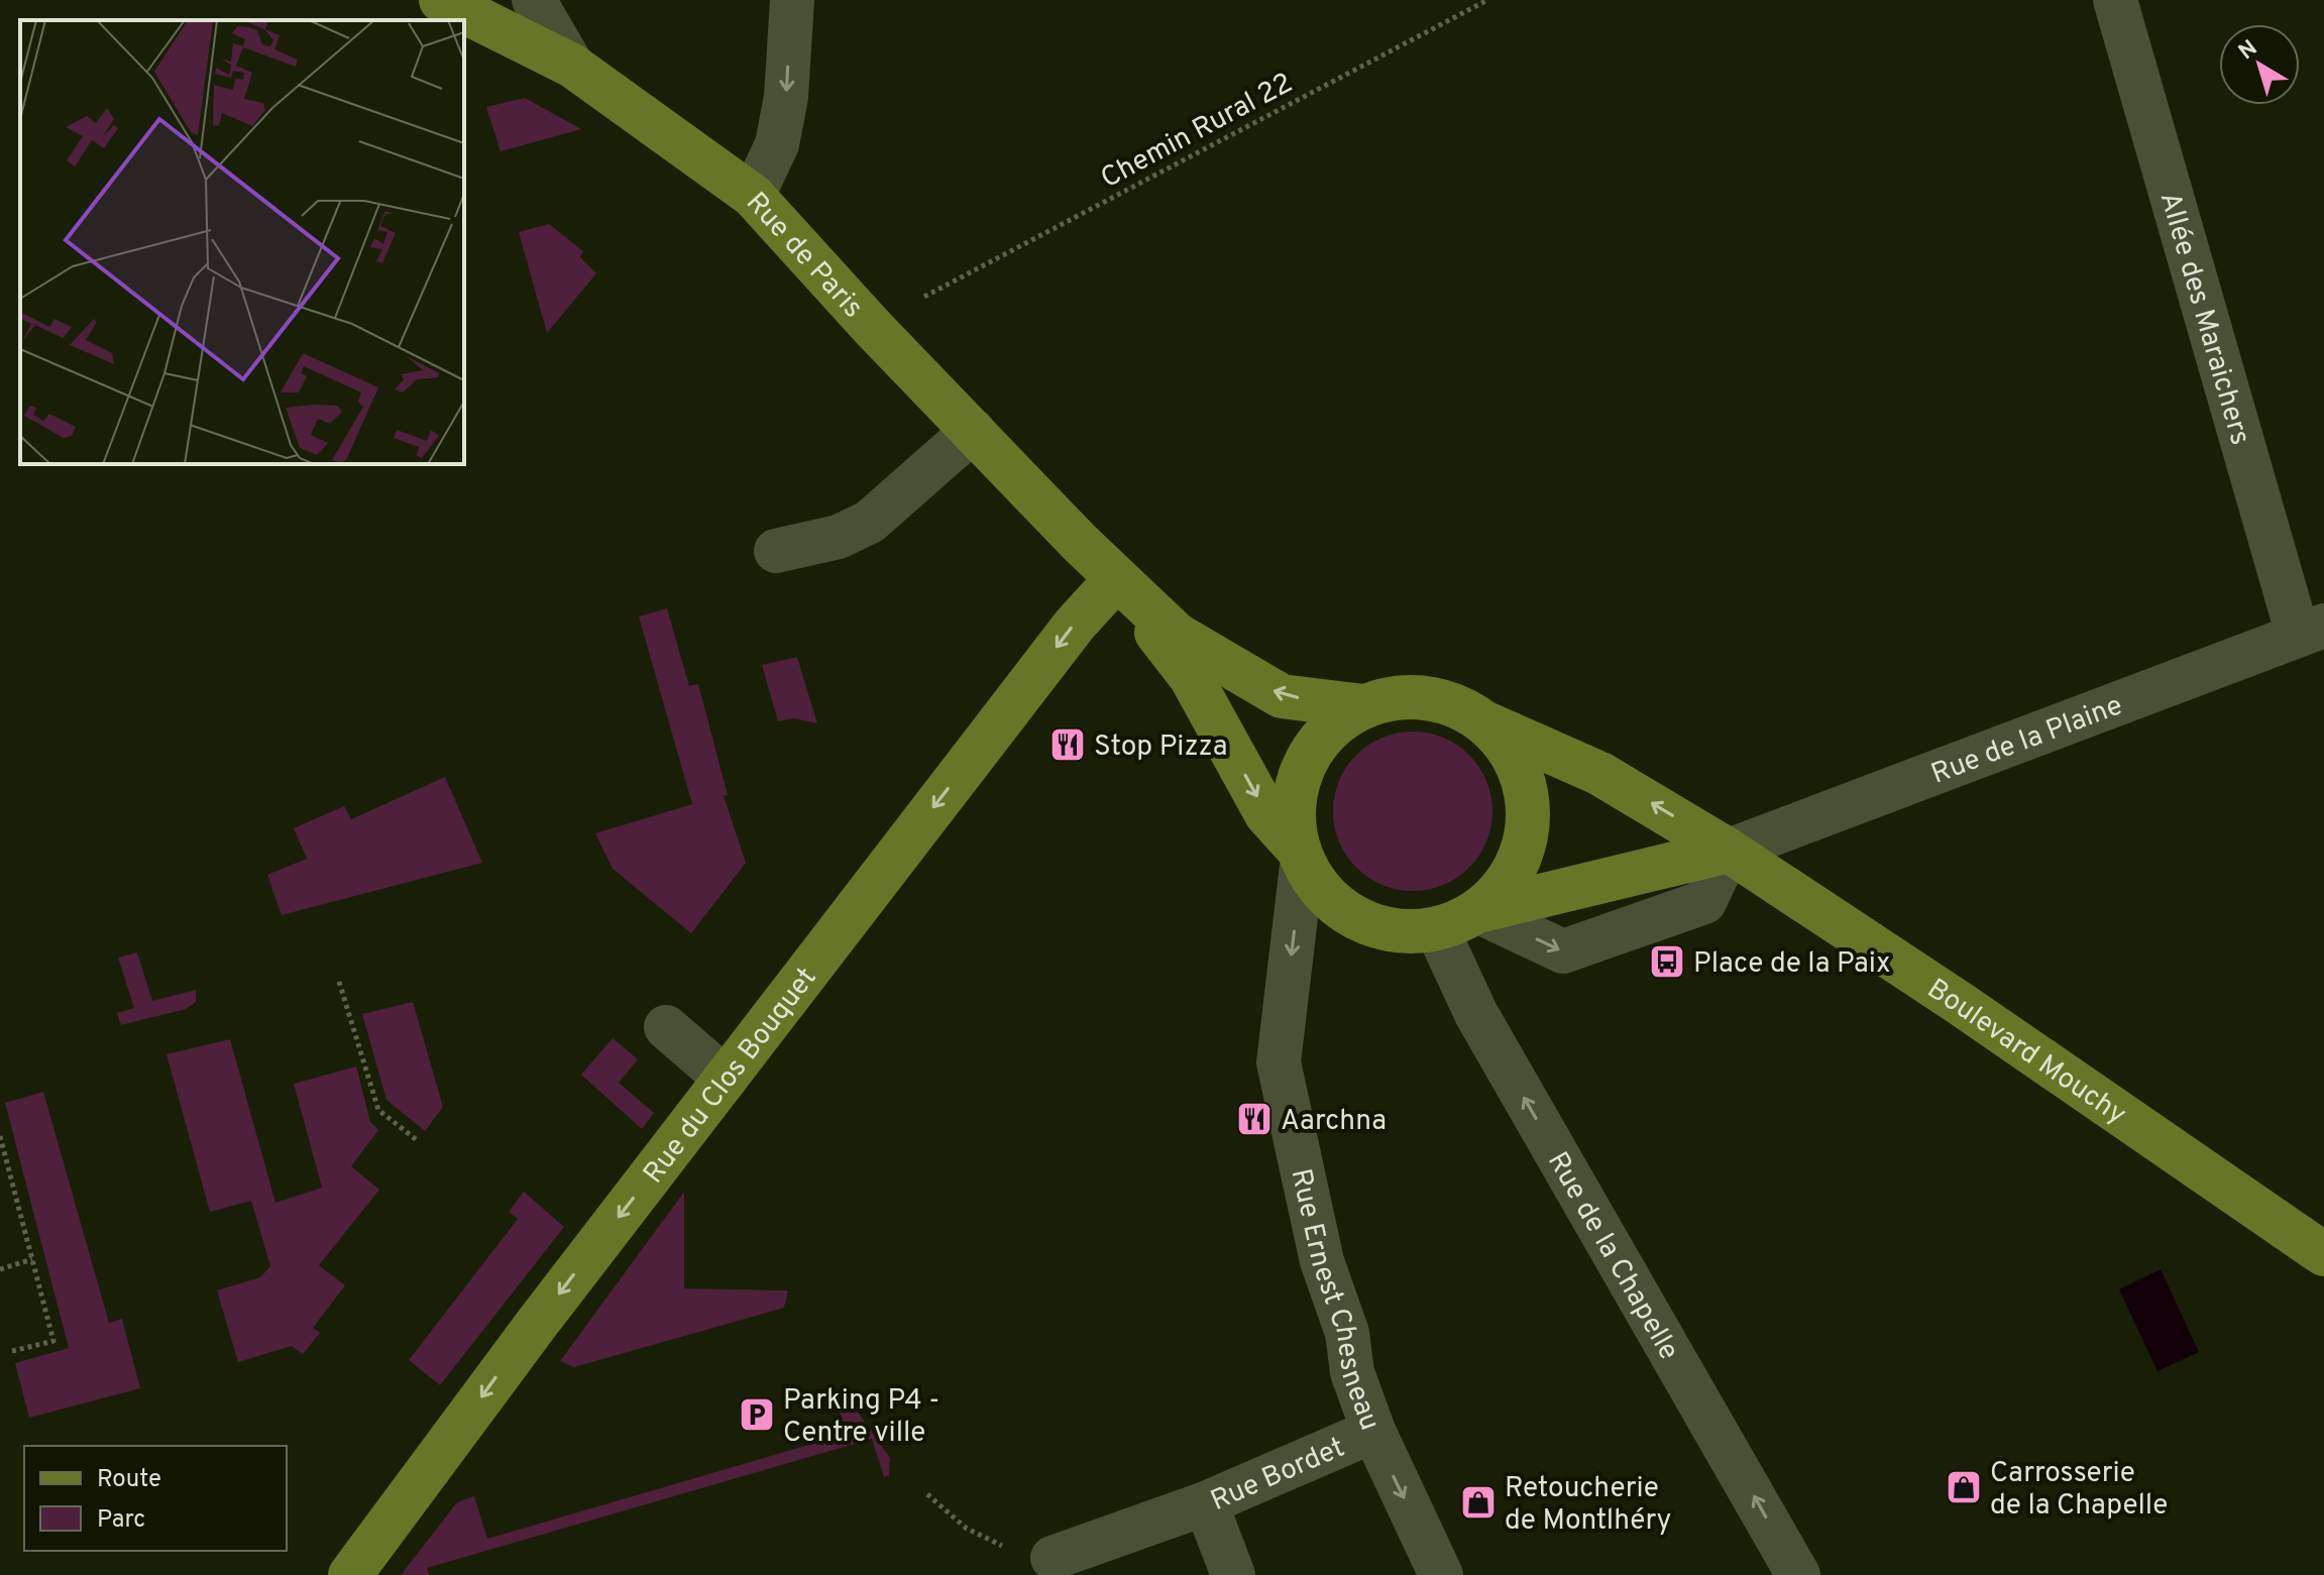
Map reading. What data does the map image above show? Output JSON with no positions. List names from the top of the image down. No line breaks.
{"streets":{"main road":["Rue de Paris","Boulevard Mouchy","Rue du Clos Bouquet"],"street":["Allée des Maraichers","Rue de la Plaine","Rue de la Chapelle","Rue Ernest Chesneau","Rue Bordet"],"path":["Chemin Rural 22"]},"crossings":[["Rue de Paris","Boulevard Mouchy"],["Rue de Paris","Rue du Clos Bouquet"],["Rue de Paris","Rue de la Chapelle"],["Rue de Paris","Rue Ernest Chesneau"],["Allée des Maraichers","Rue de la Plaine"],["Rue de la Plaine","Boulevard Mouchy"],["Boulevard Mouchy","Rue de la Chapelle"],["Boulevard Mouchy","Rue Ernest Chesneau"],["Rue de la Chapelle","Rue Ernest Chesneau"],["Rue Ernest Chesneau","Rue Bordet"]],"one_way":["Rue du Clos Bouquet","Rue de la Chapelle","Rue Ernest Chesneau"],"places":{"restaurant":["Stop Pizza","Aarchna"],"bus stop":["Place de la Paix"],"parking":["Parking P4 - Centre ville"],"shop":["Carrosserie de la Chapelle","Retoucherie de Montlhéry"]},"legend":["Route","Parc"],"north":"top left"}
